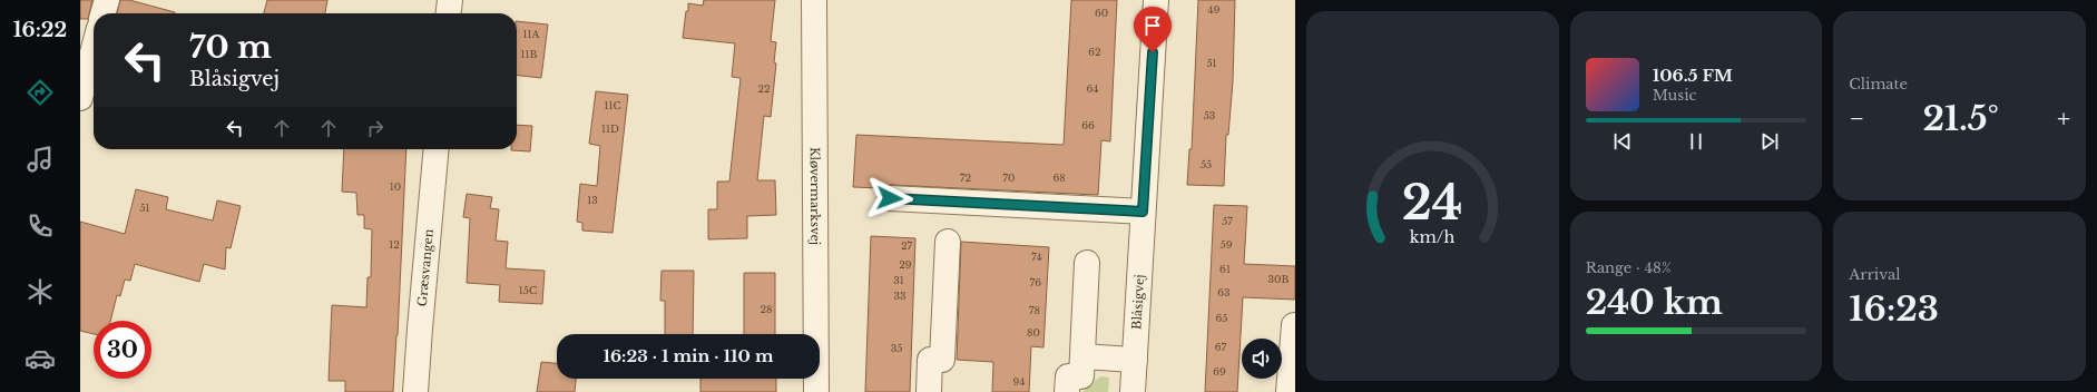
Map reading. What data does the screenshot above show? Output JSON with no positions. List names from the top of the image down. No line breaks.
{"streets":{"street":["Kløvermarksvej","Græsvangen","Blåsigvej"]},"house_numbers":["49","60","11A","62","11B","51","22","64","11C","53","66","11D","55","72","70","68","10","13","51","57","12","59","27","74","29","61","30B","31","76","15C","63","33","28","78","65","80","67","35","69","94"],"page":{"tabs":"16:22","tile":["Climate",["Range · 48%","240 km"],["Arrival","16:23"]],"turn":["70 m","Blåsigvej"],"song":["106.5 FM","Music"],"heat":["−","21.5°","+"],"limit":"30","trip":"16:23 · 1 min · 110 m","gauge":["24","km/h"]}}
